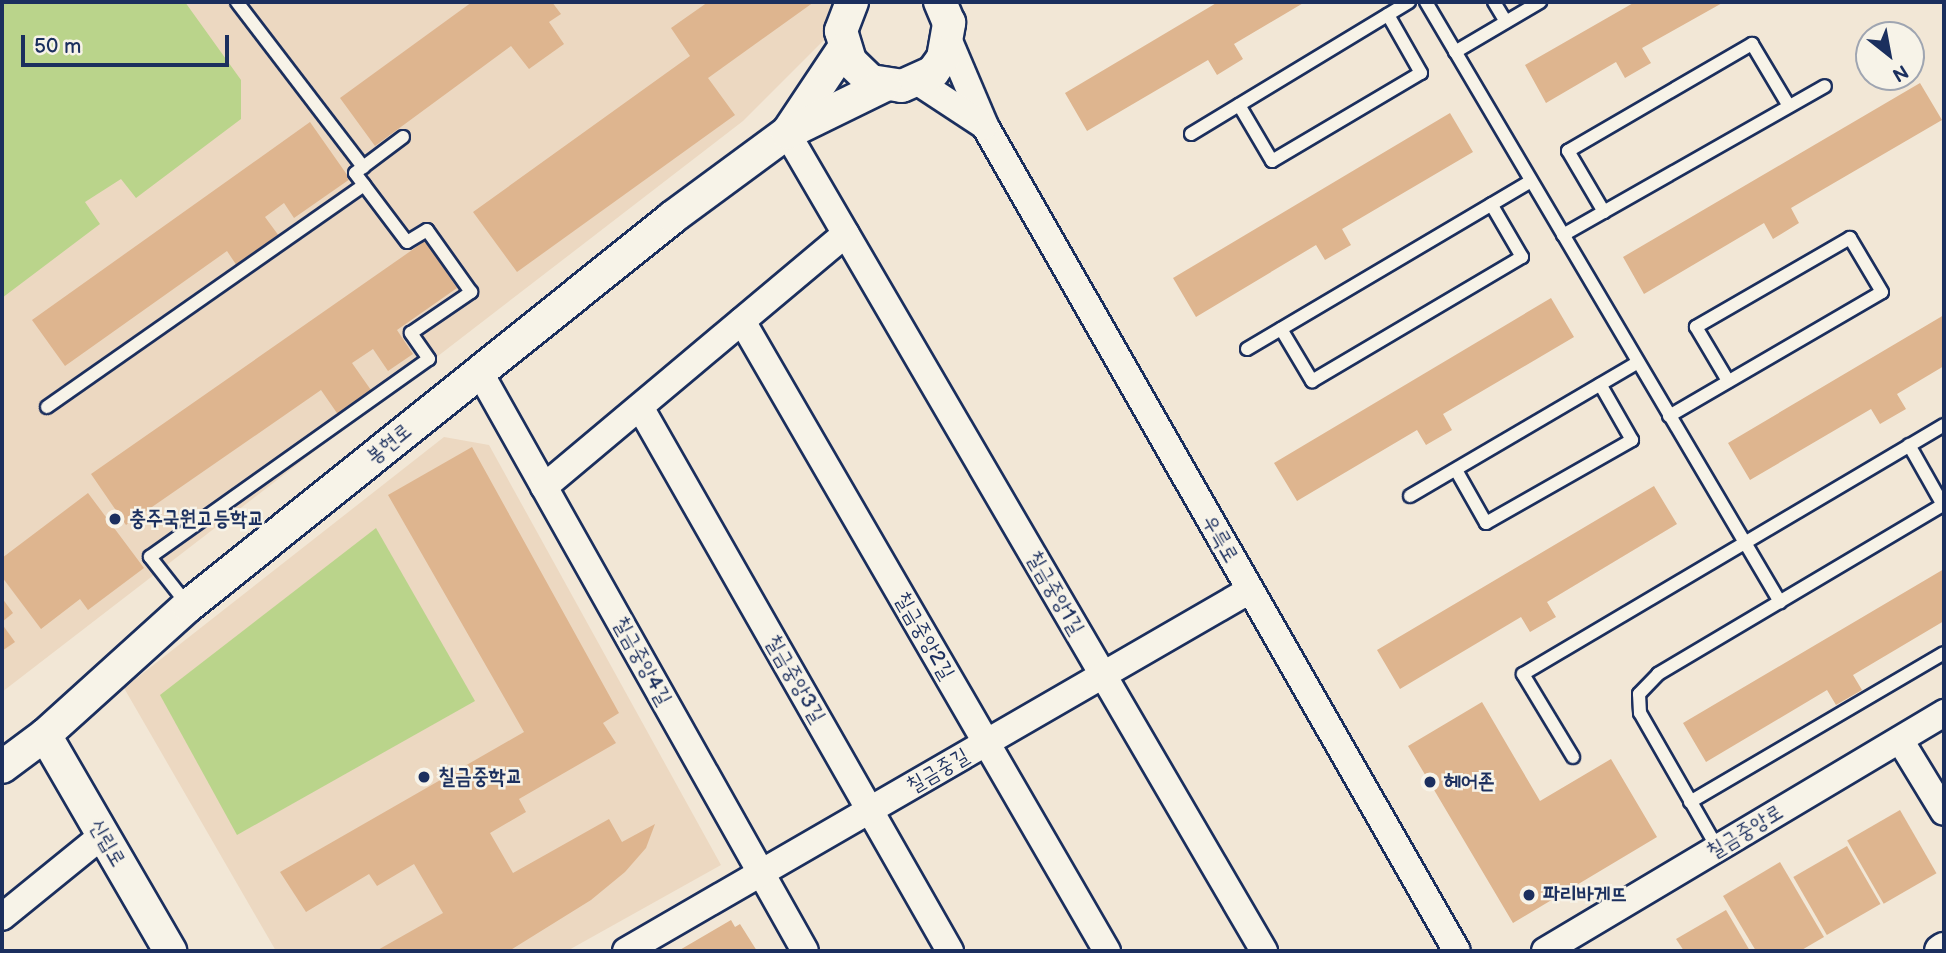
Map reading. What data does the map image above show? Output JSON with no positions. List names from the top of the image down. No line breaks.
{"streets":{"street":["봉현로","우륵로","칠금중앙1길","칠금중앙2길","칠금중앙4길","칠금중앙3길","칠금중길","칠금중앙로","신립로"]},"crossings":[["봉현로","칠금중앙1길"],["봉현로","칠금중앙4길"],["봉현로","신립로"],["우륵로","칠금중길"],["칠금중앙1길","칠금중길"],["칠금중앙2길","칠금중길"],["칠금중앙4길","칠금중길"],["칠금중앙3길","칠금중길"]],"places":["충주국원고등학교","칠금중학교","헤어존","파리바게뜨"],"scale_bar":"50 m","north":"bottom right"}
